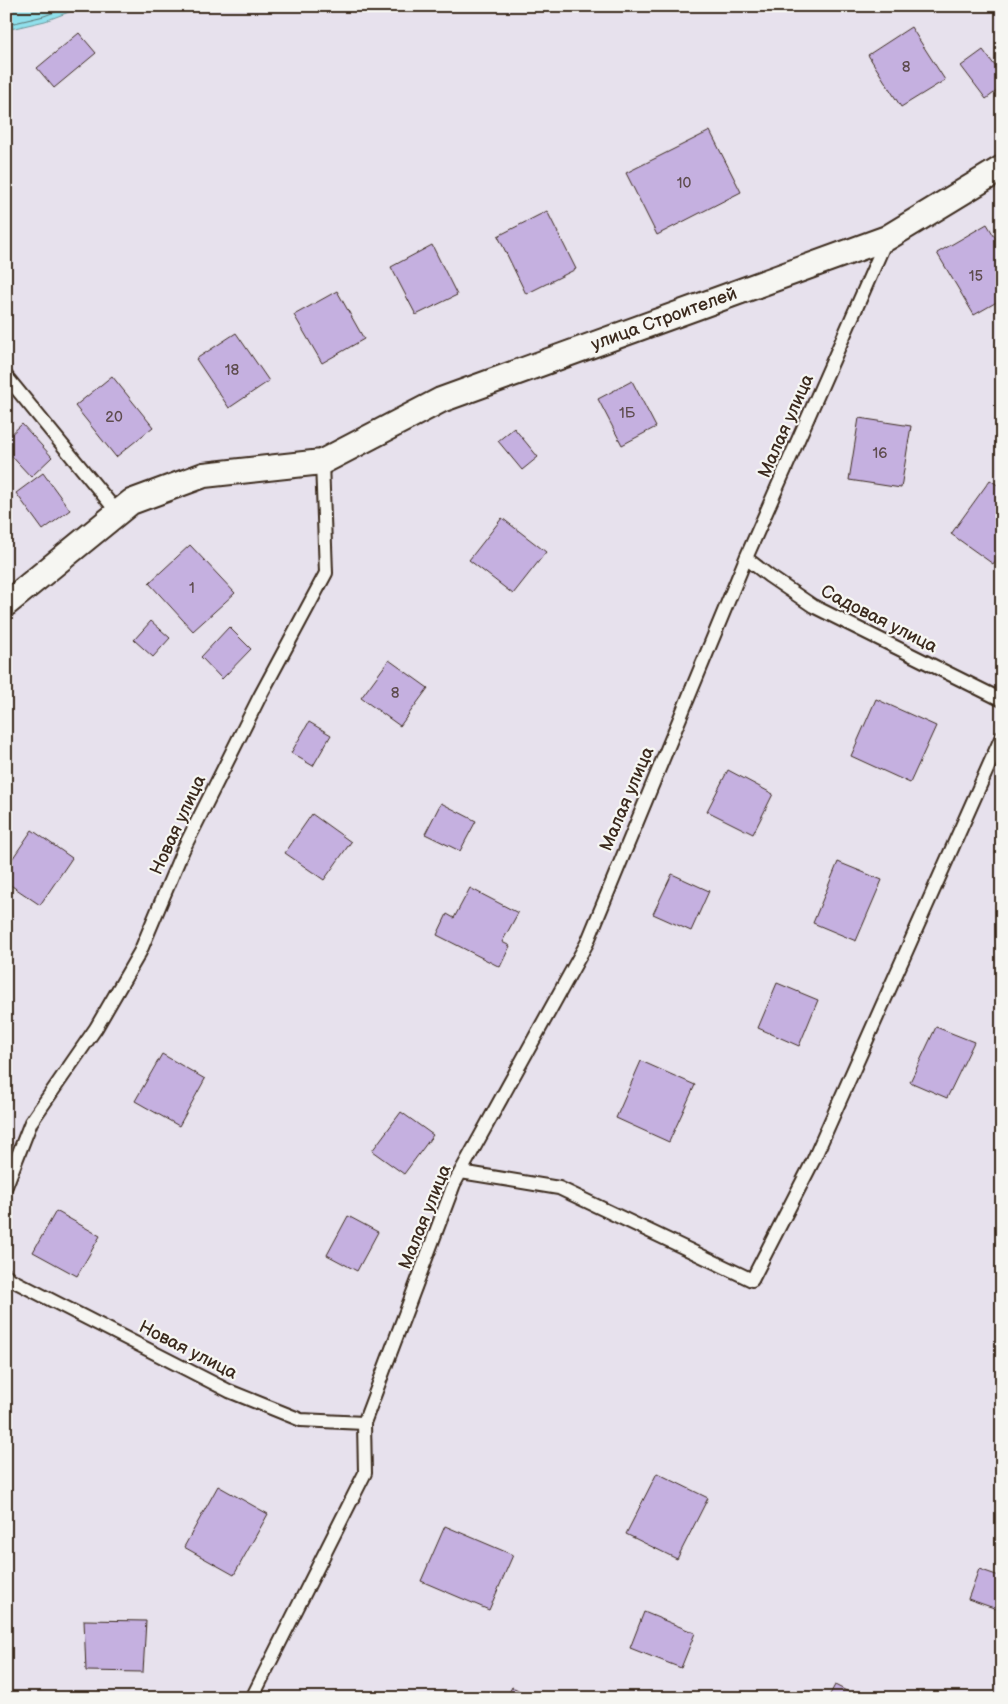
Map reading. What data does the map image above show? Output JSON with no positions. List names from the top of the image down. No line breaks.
{"streets":{"street":["улица Строителей"],"lane":["Малая улица","Садовая улица","Новая улица"]},"crossings":[["улица Строителей","Малая улица"],["улица Строителей","Новая улица"],["Малая улица","Садовая улица"],["Малая улица","Новая улица"]],"house_numbers":["8","10","15","18","1Б","20","16","1","8"]}
